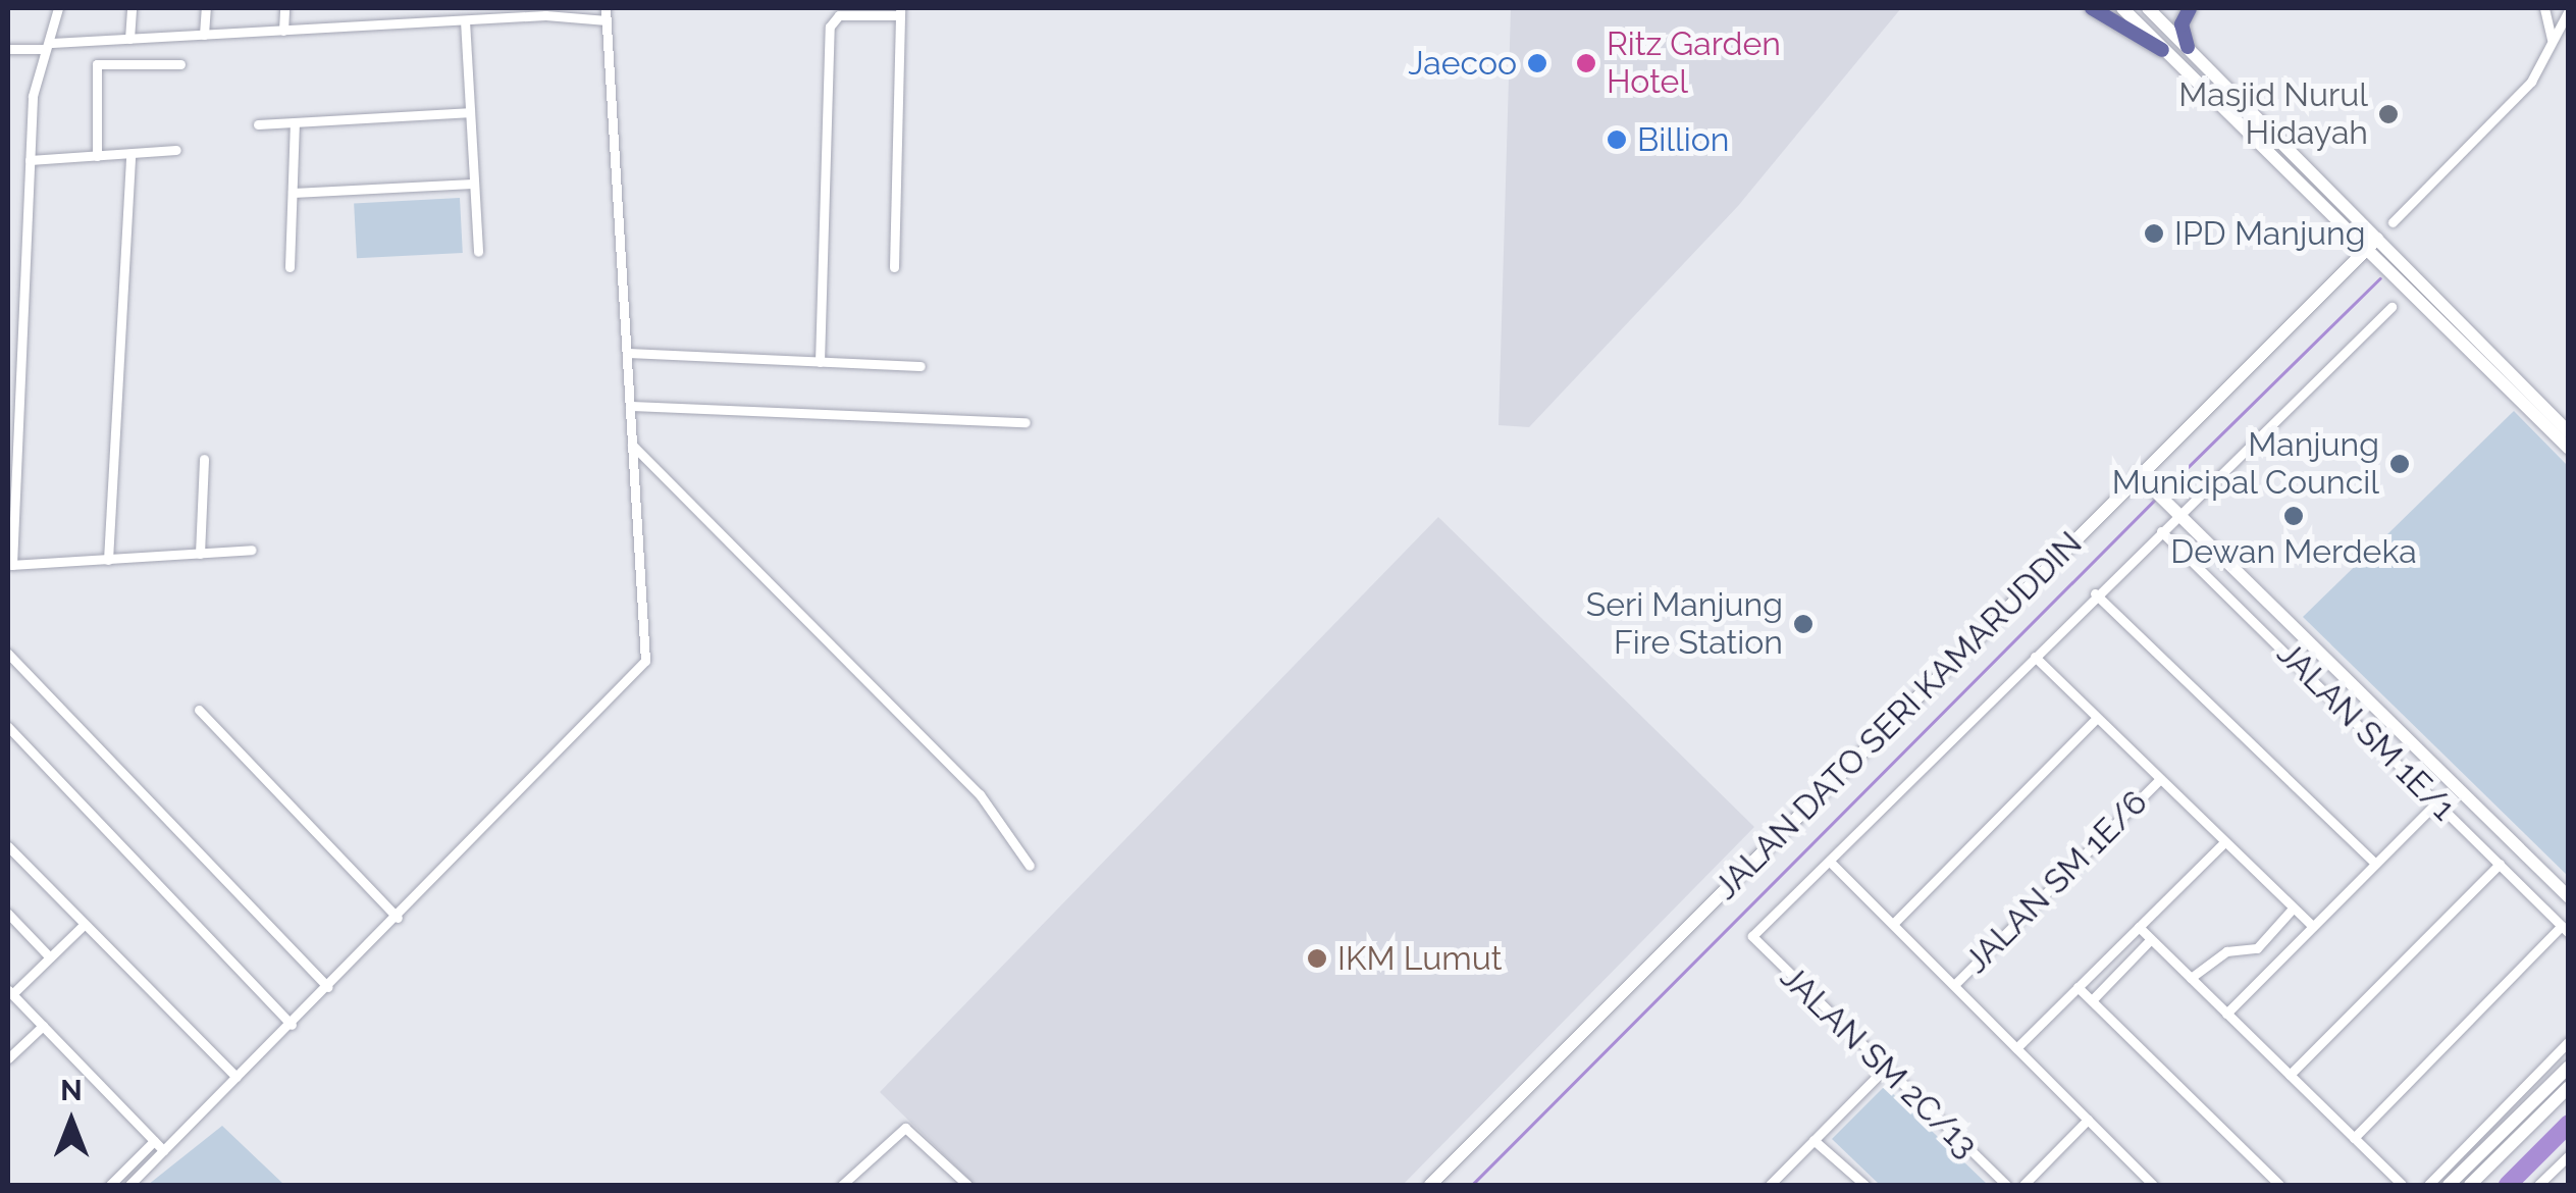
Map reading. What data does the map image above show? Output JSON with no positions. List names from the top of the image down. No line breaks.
{"streets":{"street":["JALAN DATO SERI KAMARUDDIN","JALAN SM 1E/1","JALAN SM 1E/6","JALAN SM 2C/13"]},"places":["Jaecoo","Ritz Garden Hotel","Masjid Nurul Hidayah","Billion","IPD Manjung","Manjung Municipal Council","Dewan Merdeka","Seri Manjung Fire Station","IKM Lumut"],"north":"top"}
